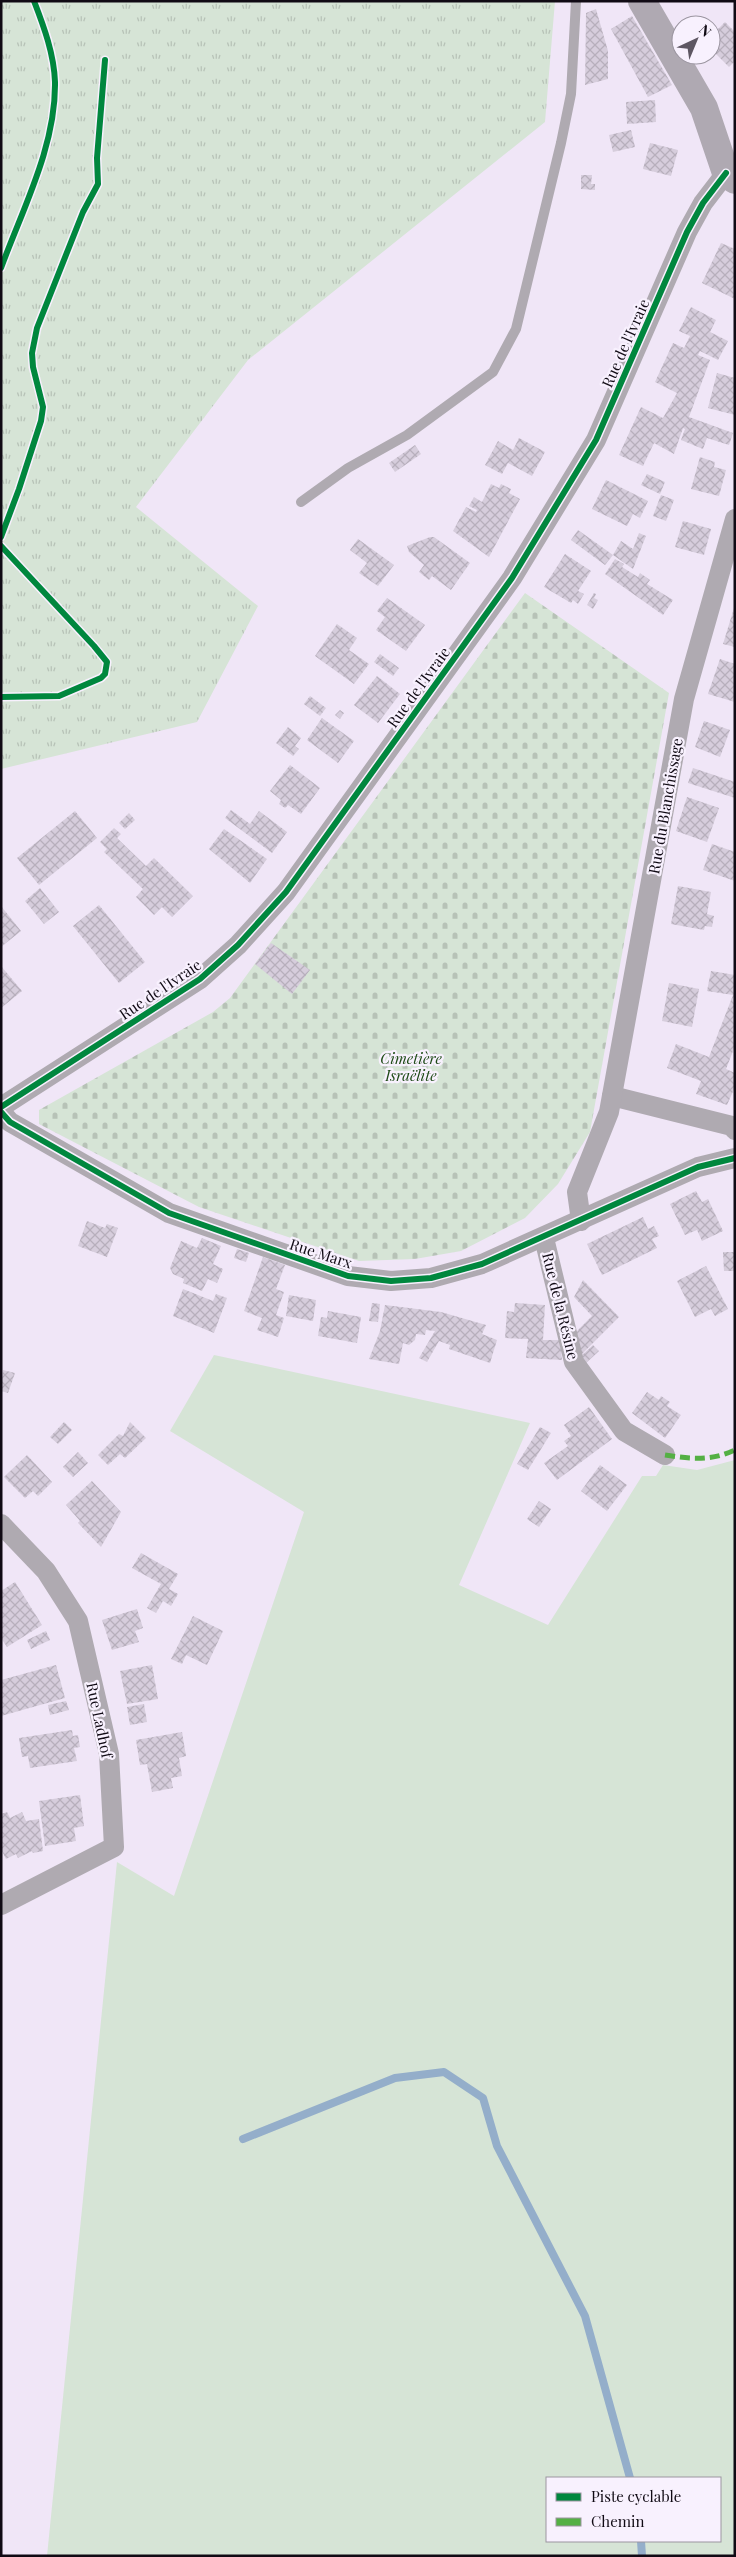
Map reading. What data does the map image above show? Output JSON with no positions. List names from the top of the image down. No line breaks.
{"streets":{"street":["Rue de l'Ivraie","Rue du Blanchissage","Rue Marx","Rue de la Résine","Rue Ladhof"]},"crossings":[["Rue du Blanchissage","Rue Marx"],["Rue Marx","Rue de la Résine"]],"parks":["Cimetière Israëlite"],"legend":["Piste cyclable","Chemin"],"north":"top right"}
